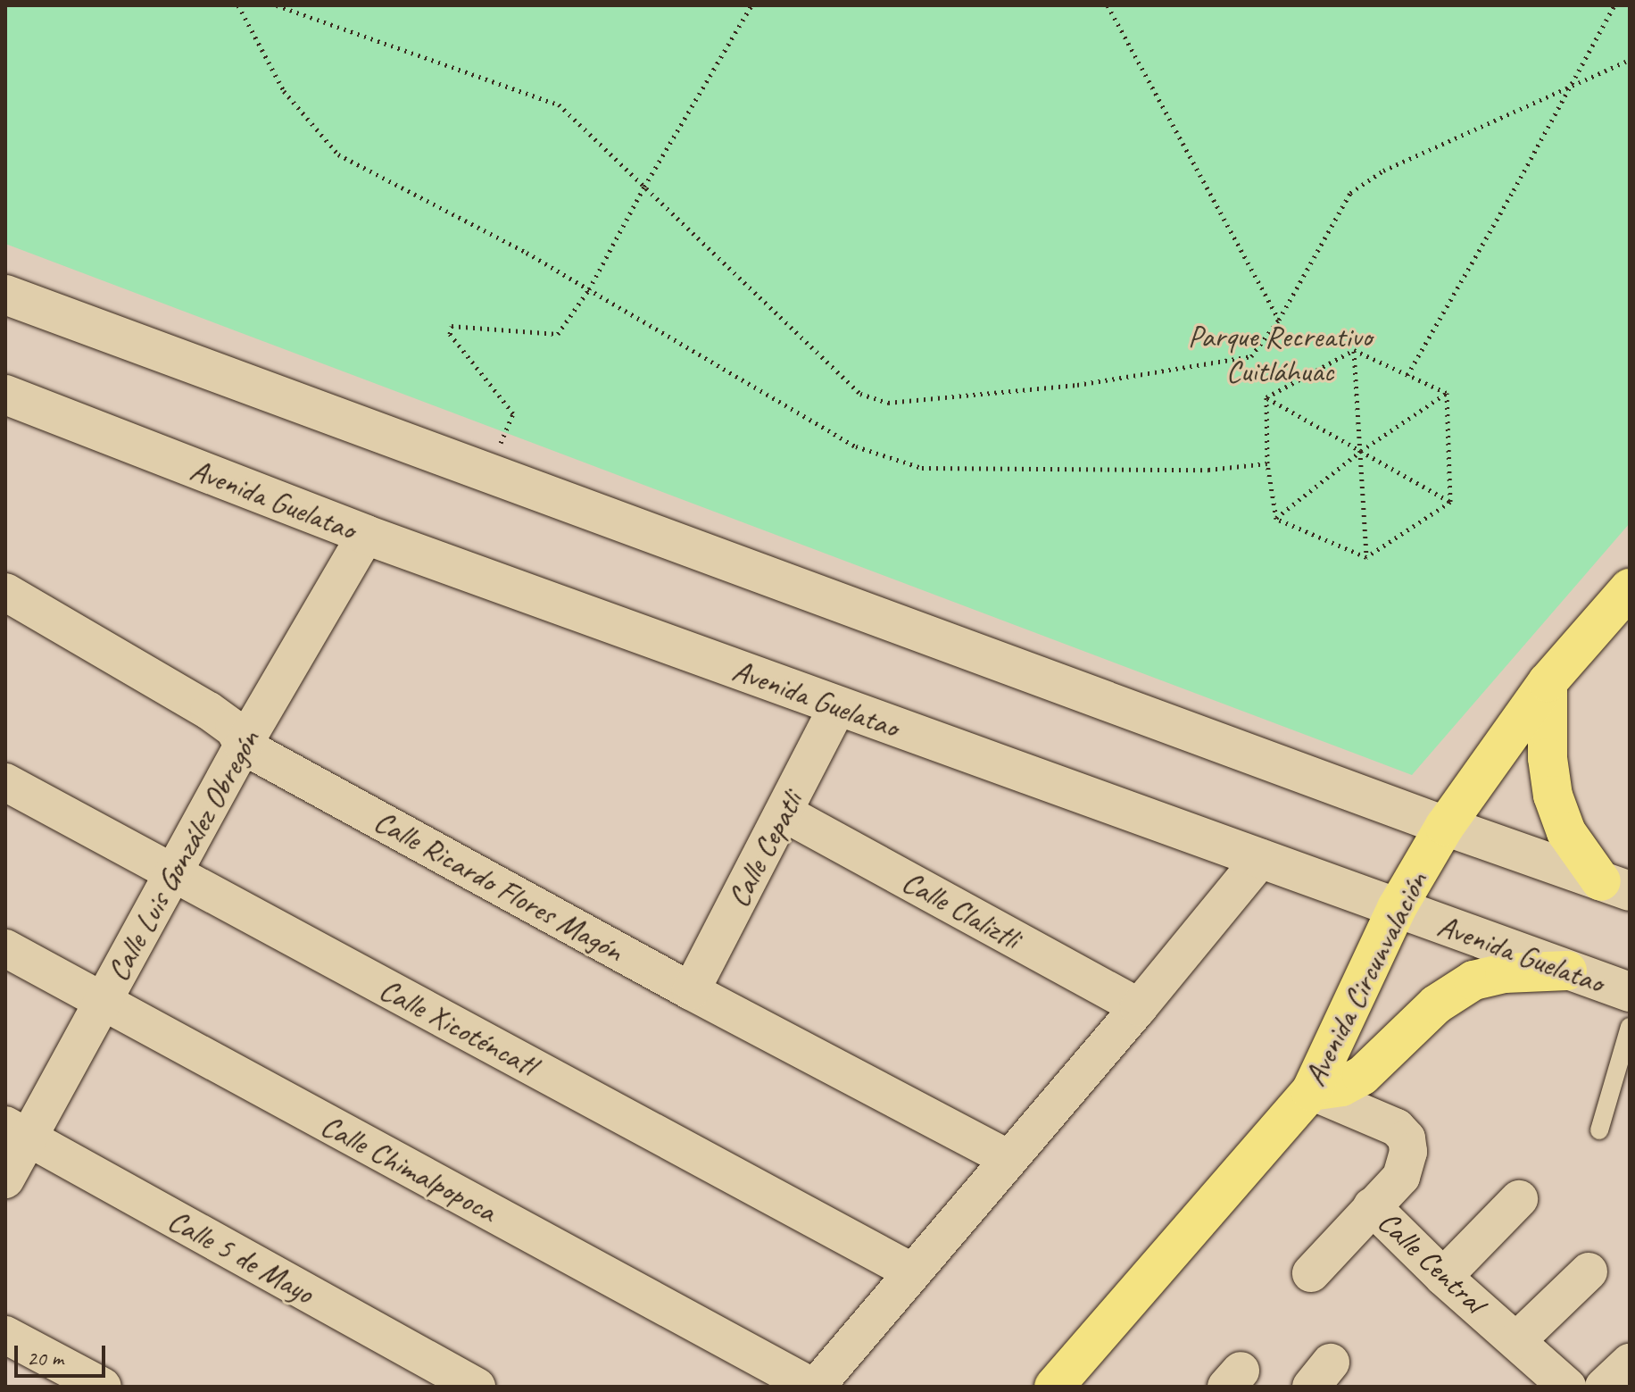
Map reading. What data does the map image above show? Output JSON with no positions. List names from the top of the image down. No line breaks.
{"streets":{"main road":["Avenida Guelatao","Avenida Circunvalación"],"street":["Calle Cepatli","Calle Luis González Obregón","Calle Ricardo Flores Magón","Calle Claliztli","Calle Xicoténcatl","Calle Chimalpopoca","Calle 5 de Mayo","Calle Central"]},"crossings":[["Avenida Guelatao","Calle Cepatli"],["Avenida Guelatao","Calle Luis González Obregón"],["Avenida Guelatao","Avenida Circunvalación"],["Calle Cepatli","Calle Ricardo Flores Magón"],["Calle Cepatli","Calle Claliztli"],["Calle Luis González Obregón","Calle Ricardo Flores Magón"],["Calle Luis González Obregón","Calle Xicoténcatl"],["Calle Luis González Obregón","Calle Chimalpopoca"],["Calle Luis González Obregón","Calle 5 de Mayo"],["Avenida Circunvalación","Calle Central"]],"parks":["Parque Recreativo Cuitláhuac"],"scale_bar":"20 m"}
